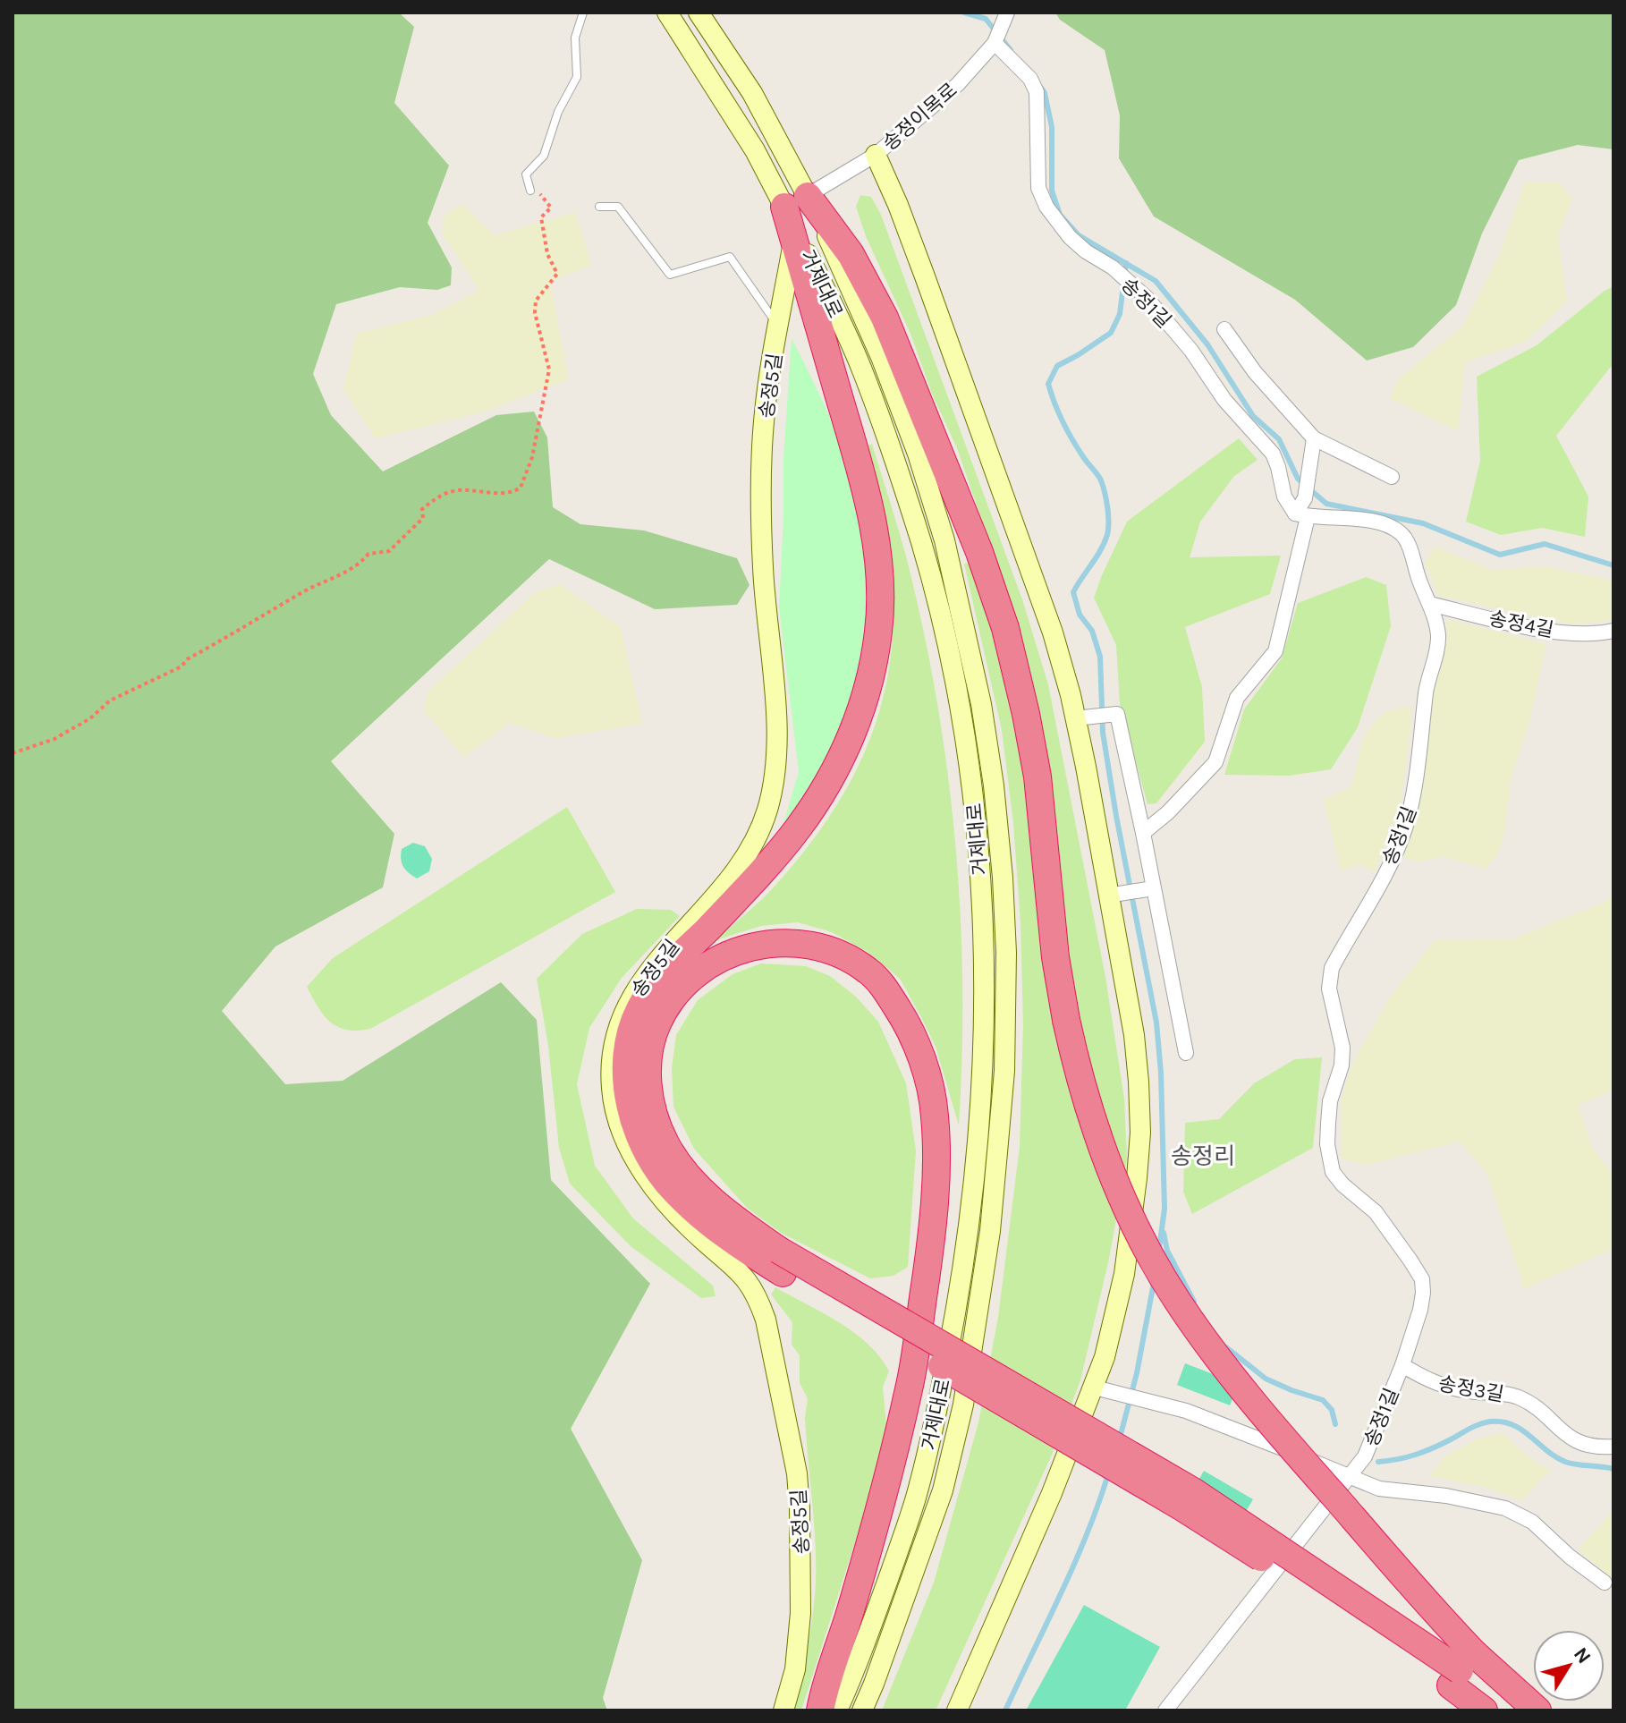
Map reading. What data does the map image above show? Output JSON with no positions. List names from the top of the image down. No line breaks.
{"streets":{"street":["송정이목로","거제대로","송정1길","송정5길","송정4길","송정3길"]},"crossings":[["송정이목로","거제대로"],["송정이목로","송정1길"],["송정1길","송정4길"],["송정1길","송정3길"]],"districts":["송정리"],"north":"top right"}
